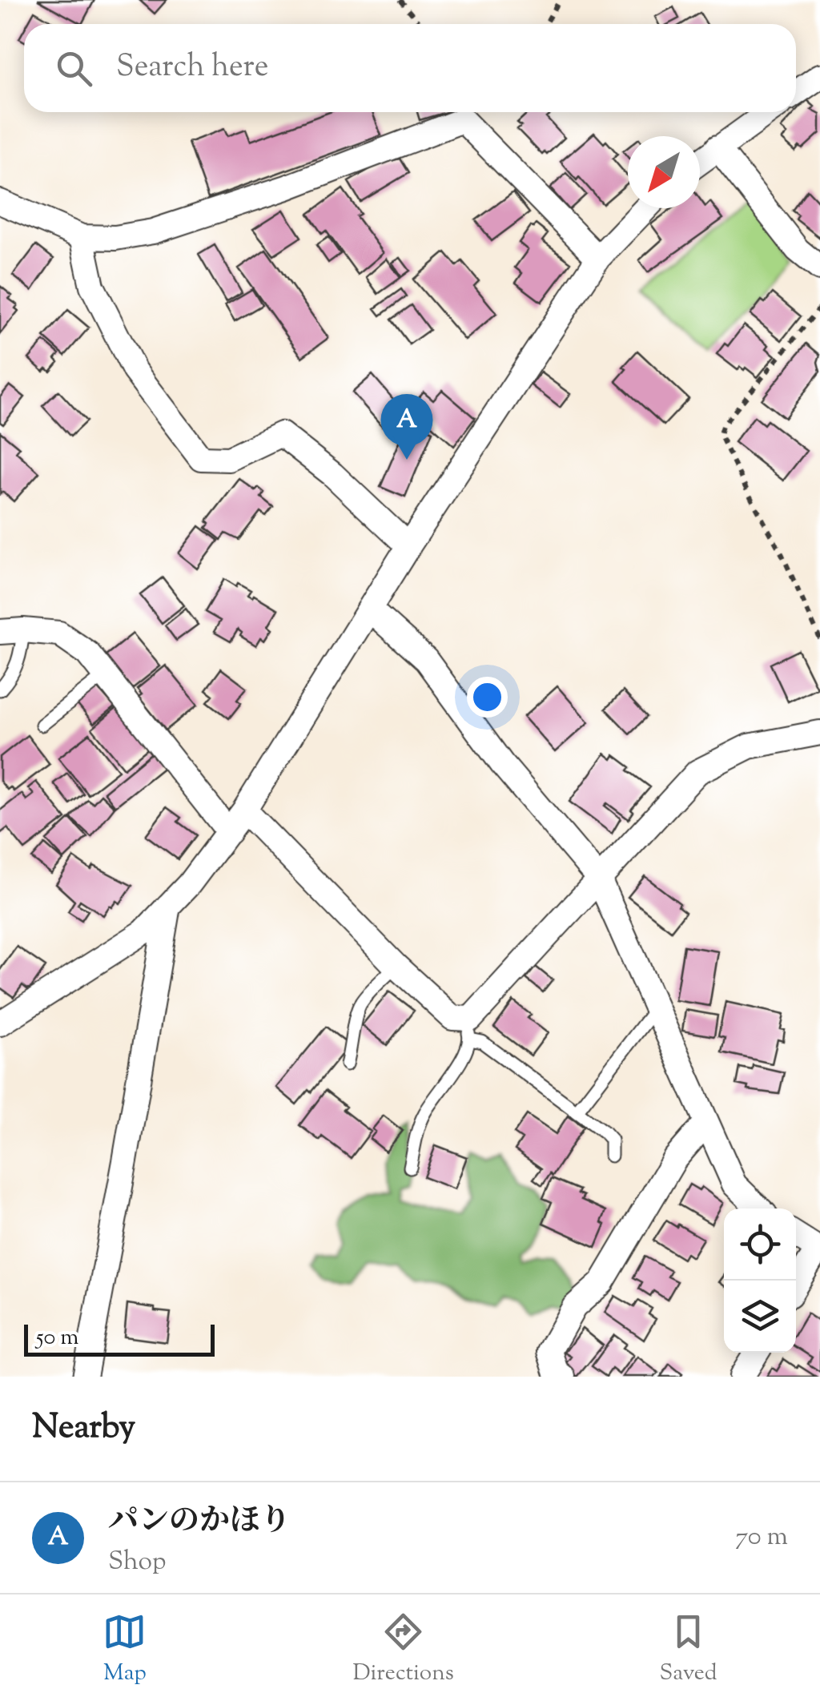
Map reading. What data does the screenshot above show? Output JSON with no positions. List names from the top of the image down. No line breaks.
{"scale_bar":"50 m","north":"bottom left","page":{"search":"Search here","pins":"A","scale":"50 m","heading":"Nearby","list":[{"mark":"A","name":"パンのかほり","note":"Shop","value":"70 m"}],"nav":["Map","Directions","Saved"]}}
